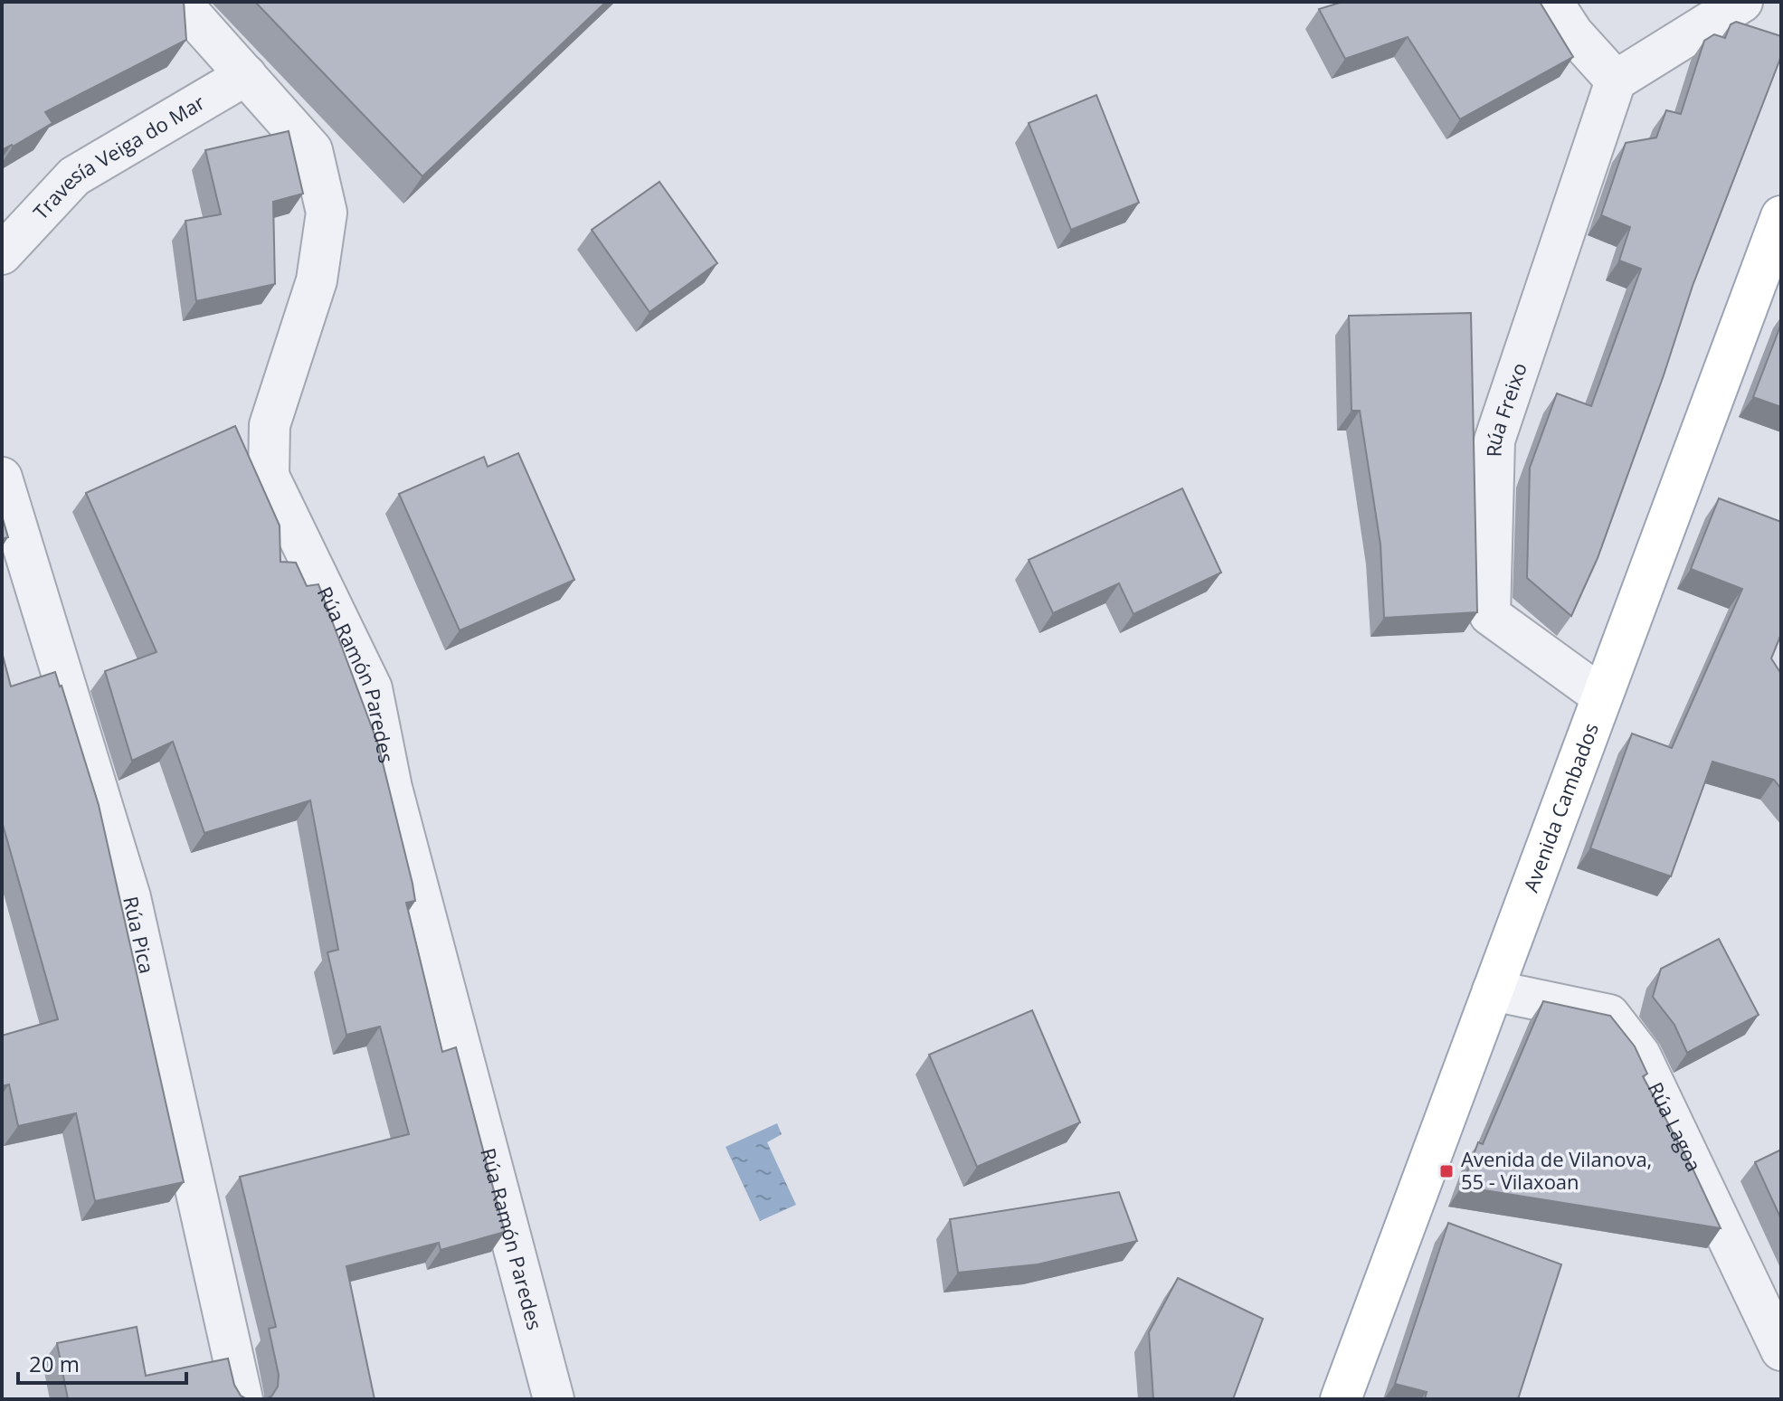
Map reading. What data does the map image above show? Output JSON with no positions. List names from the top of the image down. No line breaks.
{"streets":{"main road":["Avenida Cambados"],"street":["Travesía Veiga do Mar","Rúa Freixo","Rúa Ramón Paredes","Rúa Pica","Rúa Lagoa"]},"crossings":[["Travesía Veiga do Mar","Rúa Ramón Paredes"],["Rúa Freixo","Avenida Cambados"],["Avenida Cambados","Rúa Lagoa"]],"places":{"transit":["Avenida de Vilanova, 55 - Vilaxoan"]},"scale_bar":"20 m"}
